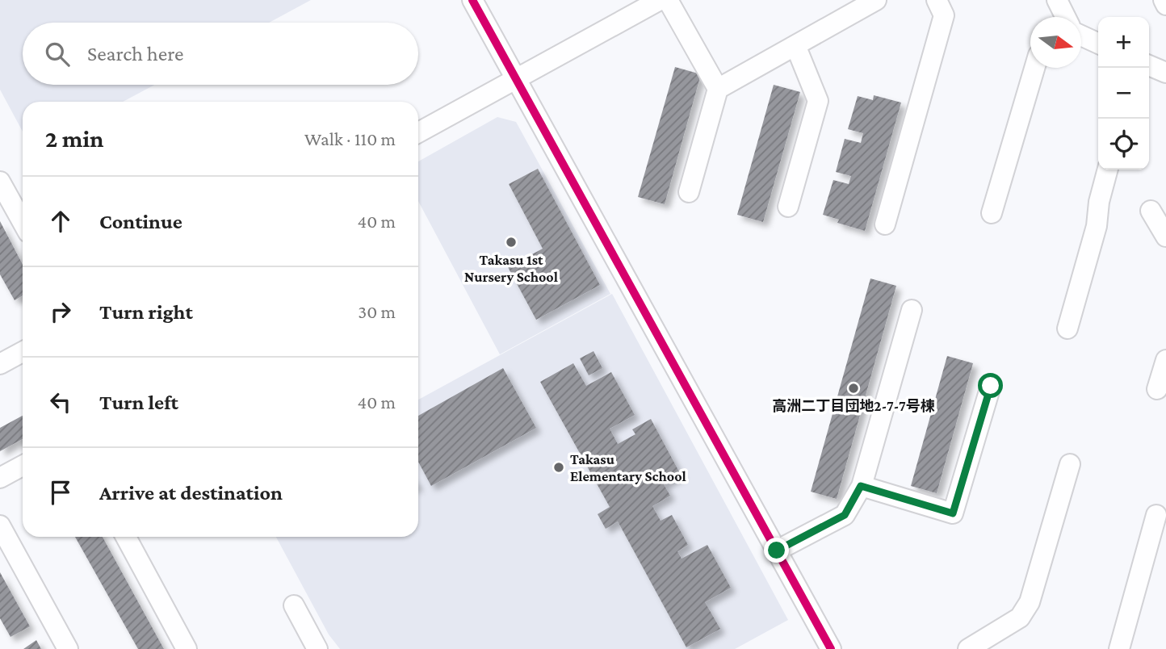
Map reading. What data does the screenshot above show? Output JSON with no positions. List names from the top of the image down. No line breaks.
{"places":["Takasu 1st Nursery School","高洲二丁目団地2-7-7号棟","Takasu Elementary School"],"north":"right","page":{"map_buttons":["+","−"],"search":"Search here","heading":["2 min","Walk · 110 m"],"list":[["Continue","40 m"],["Turn right","30 m"],["Turn left","40 m"],"Arrive at destination"]}}
